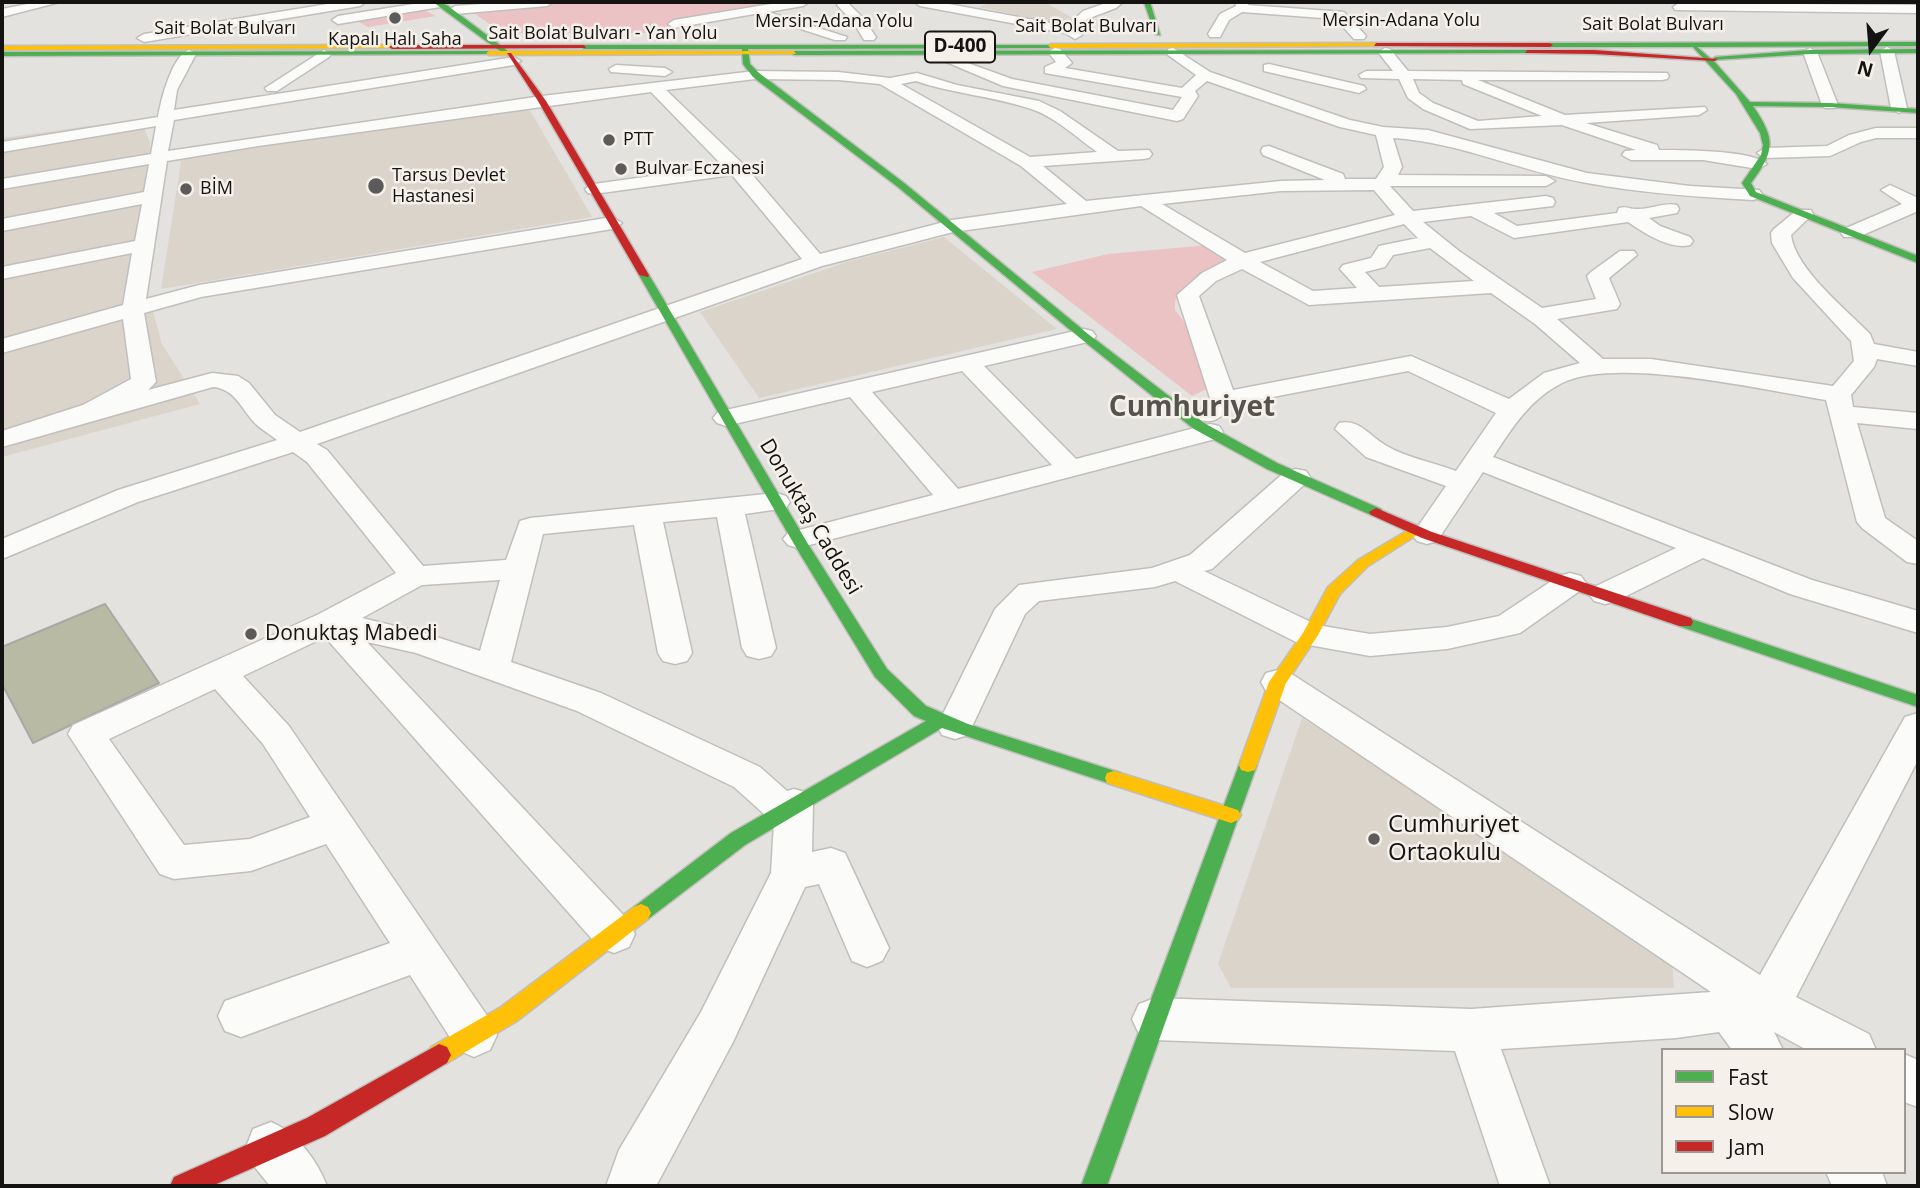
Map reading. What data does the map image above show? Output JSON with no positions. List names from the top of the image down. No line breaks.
{"streets":{"main road":["Mersin-Adana Yolu","Sait Bolat Bulvarı","Sait Bolat Bulvarı - Yan Yolu","D-400","Donuktaş Caddesi"]},"crossings":[["Mersin-Adana Yolu","Sait Bolat Bulvarı"],["Mersin-Adana Yolu","Sait Bolat Bulvarı - Yan Yolu"],["Mersin-Adana Yolu","Donuktaş Caddesi"],["Sait Bolat Bulvarı","Sait Bolat Bulvarı - Yan Yolu"],["Sait Bolat Bulvarı","Donuktaş Caddesi"],["Sait Bolat Bulvarı - Yan Yolu","Donuktaş Caddesi"]],"districts":["Cumhuriyet"],"places":["Kapalı Halı Saha","PTT","Bulvar Eczanesi","Tarsus Devlet Hastanesi","BİM","Donuktaş Mabedi","Cumhuriyet Ortaokulu"],"legend":["Fast","Slow","Jam"],"north":"bottom"}
